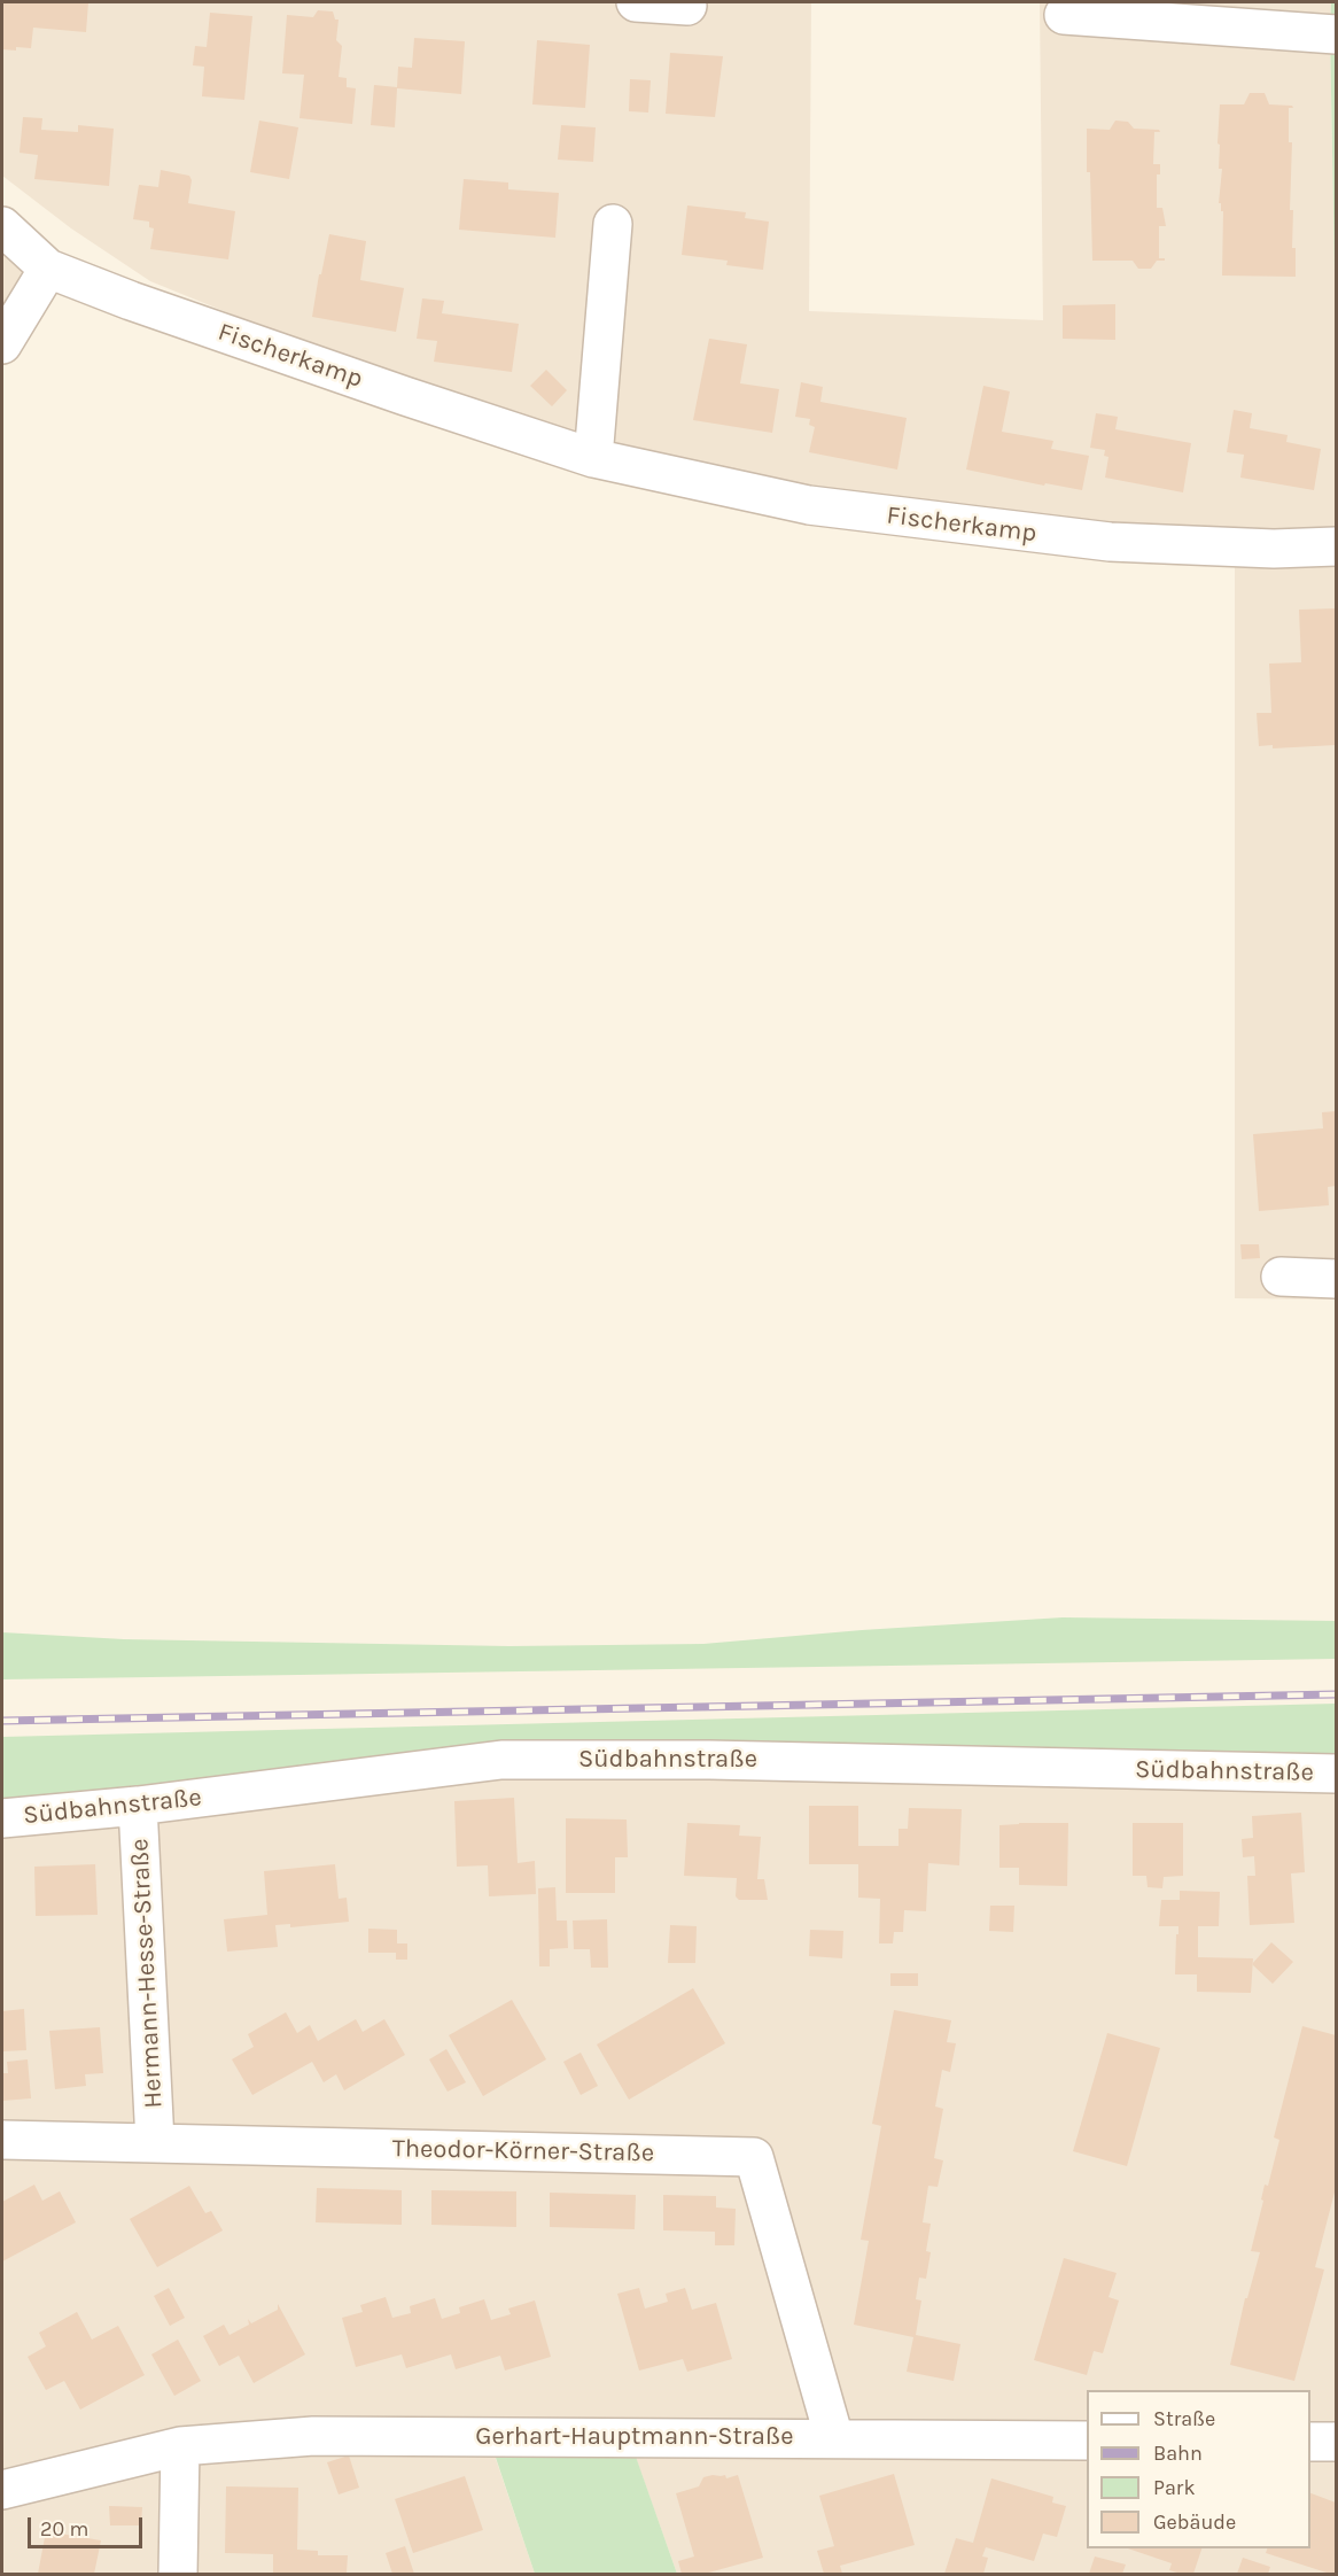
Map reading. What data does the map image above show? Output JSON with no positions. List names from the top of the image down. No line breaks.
{"streets":{"street":["Fischerkamp","Südbahnstraße","Hermann-Hesse-Straße","Theodor-Körner-Straße","Gerhart-Hauptmann-Straße"]},"crossings":[["Südbahnstraße","Hermann-Hesse-Straße"],["Hermann-Hesse-Straße","Theodor-Körner-Straße"],["Theodor-Körner-Straße","Gerhart-Hauptmann-Straße"]],"legend":["Straße","Bahn","Park","Gebäude"],"scale_bar":"20 m"}
